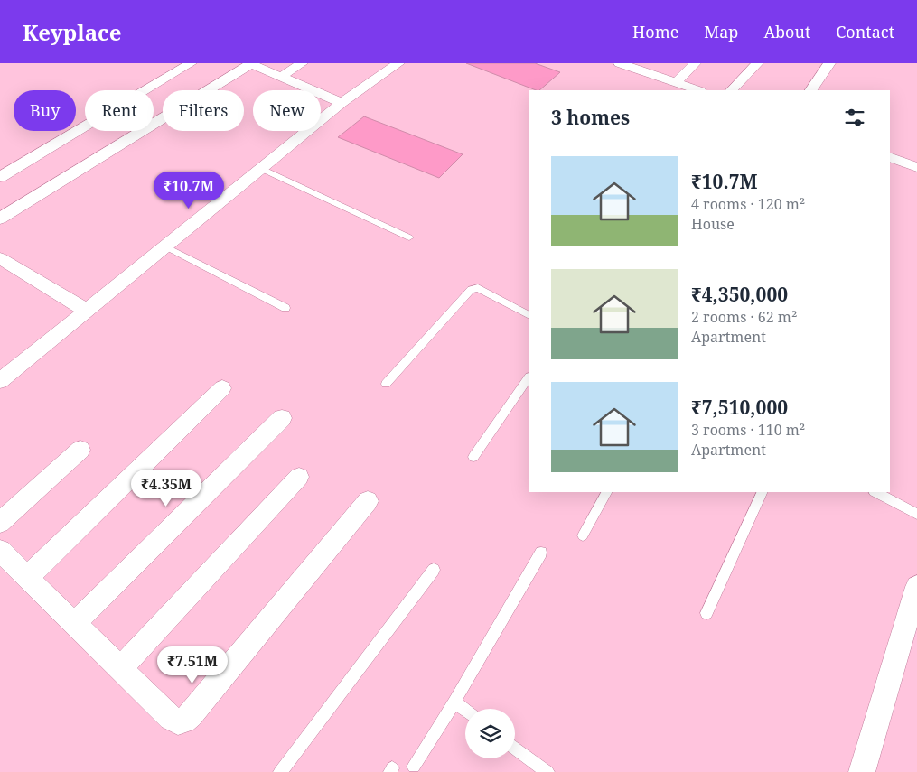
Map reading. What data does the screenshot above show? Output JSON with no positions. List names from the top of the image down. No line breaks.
{"page":{"header":"Keyplace","nav":["Home","Map","About","Contact"],"chip":["Buy","Rent","Filters","New"],"heading":"3 homes","list":[{"name":"₹10.7M","note":"4 rooms · 120 m² · House"},{"name":"₹4,350,000","note":"2 rooms · 62 m² · Apartment"},{"name":"₹7,510,000","note":"3 rooms · 110 m² · Apartment"}],"price":["₹10.7M","₹4.35M","₹7.51M"]}}
